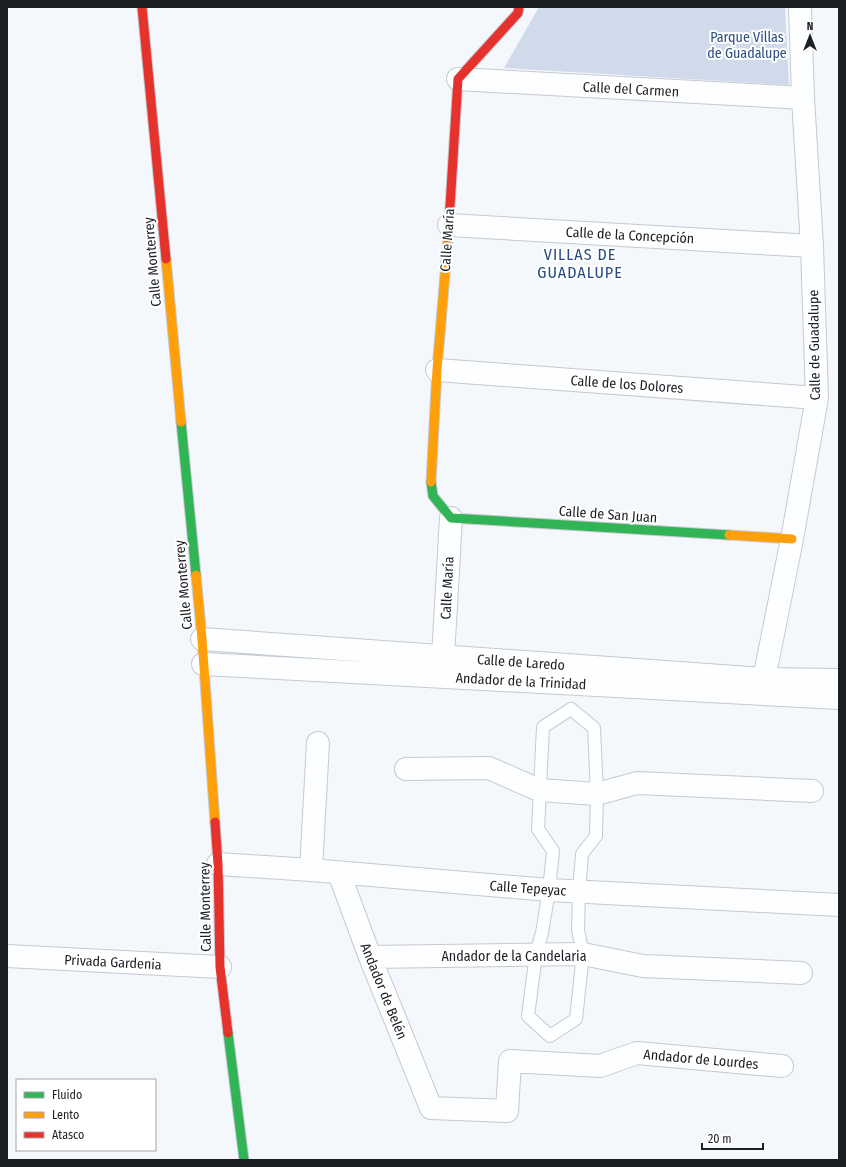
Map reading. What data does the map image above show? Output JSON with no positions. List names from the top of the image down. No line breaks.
{"streets":{"street":["Calle del Carmen","Calle de la Concepción","Calle María","Calle Monterrey","Calle de Guadalupe","Calle de los Dolores","Calle de San Juan","Calle de Laredo","Andador de la Trinidad","Calle Tepeyac","Andador de la Candelaria","Privada Gardenia","Andador de Belén","Andador de Lourdes"]},"crossings":[["Calle del Carmen","Calle María"],["Calle del Carmen","Calle de Guadalupe"],["Calle de la Concepción","Calle María"],["Calle de la Concepción","Calle de Guadalupe"],["Calle María","Calle de los Dolores"],["Calle María","Calle de San Juan"],["Calle María","Calle de Laredo"],["Calle Monterrey","Calle de Laredo"],["Calle Monterrey","Andador de la Trinidad"],["Calle Monterrey","Calle Tepeyac"],["Calle Monterrey","Privada Gardenia"],["Calle de Guadalupe","Calle de los Dolores"],["Calle de Guadalupe","Calle de San Juan"],["Calle de Guadalupe","Calle de Laredo"],["Calle Tepeyac","Andador de Belén"],["Andador de la Candelaria","Andador de Belén"],["Andador de Belén","Andador de Lourdes"]],"districts":["VILLAS DE GUADALUPE"],"parks":["Parque Villas de Guadalupe"],"legend":["Fluido","Lento","Atasco"],"scale_bar":"20 m","north":"top"}
